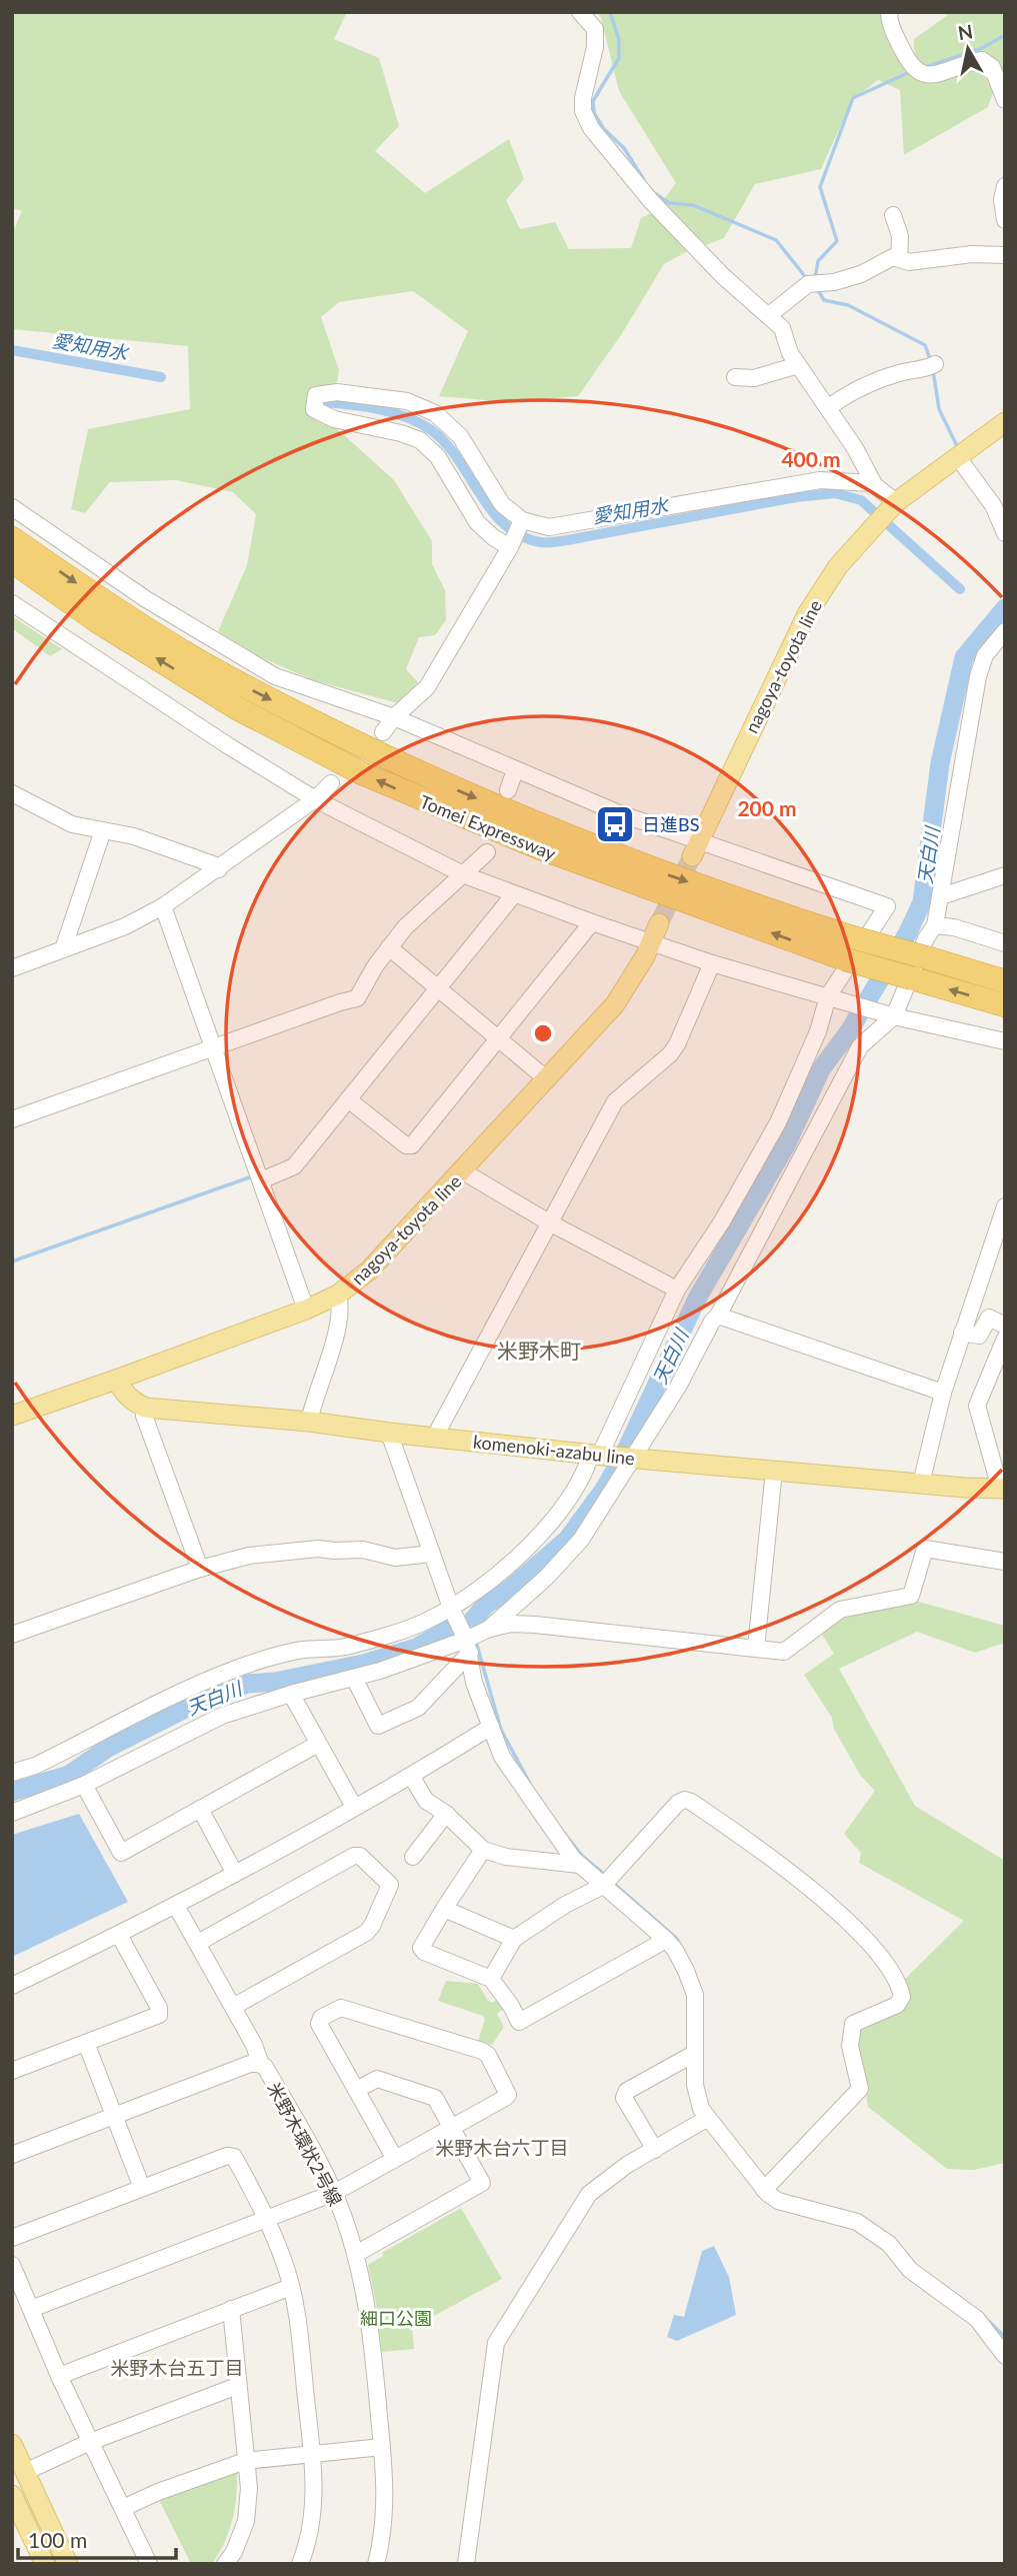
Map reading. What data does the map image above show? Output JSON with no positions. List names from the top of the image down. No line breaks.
{"streets":{"highway":["Tomei Expressway"],"main road":["nagoya-toyota line","komenoki-azabu line"],"street":["米野木環状2号線"]},"districts":["米野木町","米野木台六丁目","米野木台五丁目"],"water":["愛知用水","天白川"],"parks":["細口公園"],"places":{"bus stop":["日進BS"]},"scale_bar":"100 m","north":"top","rings":["400 m","200 m"]}
